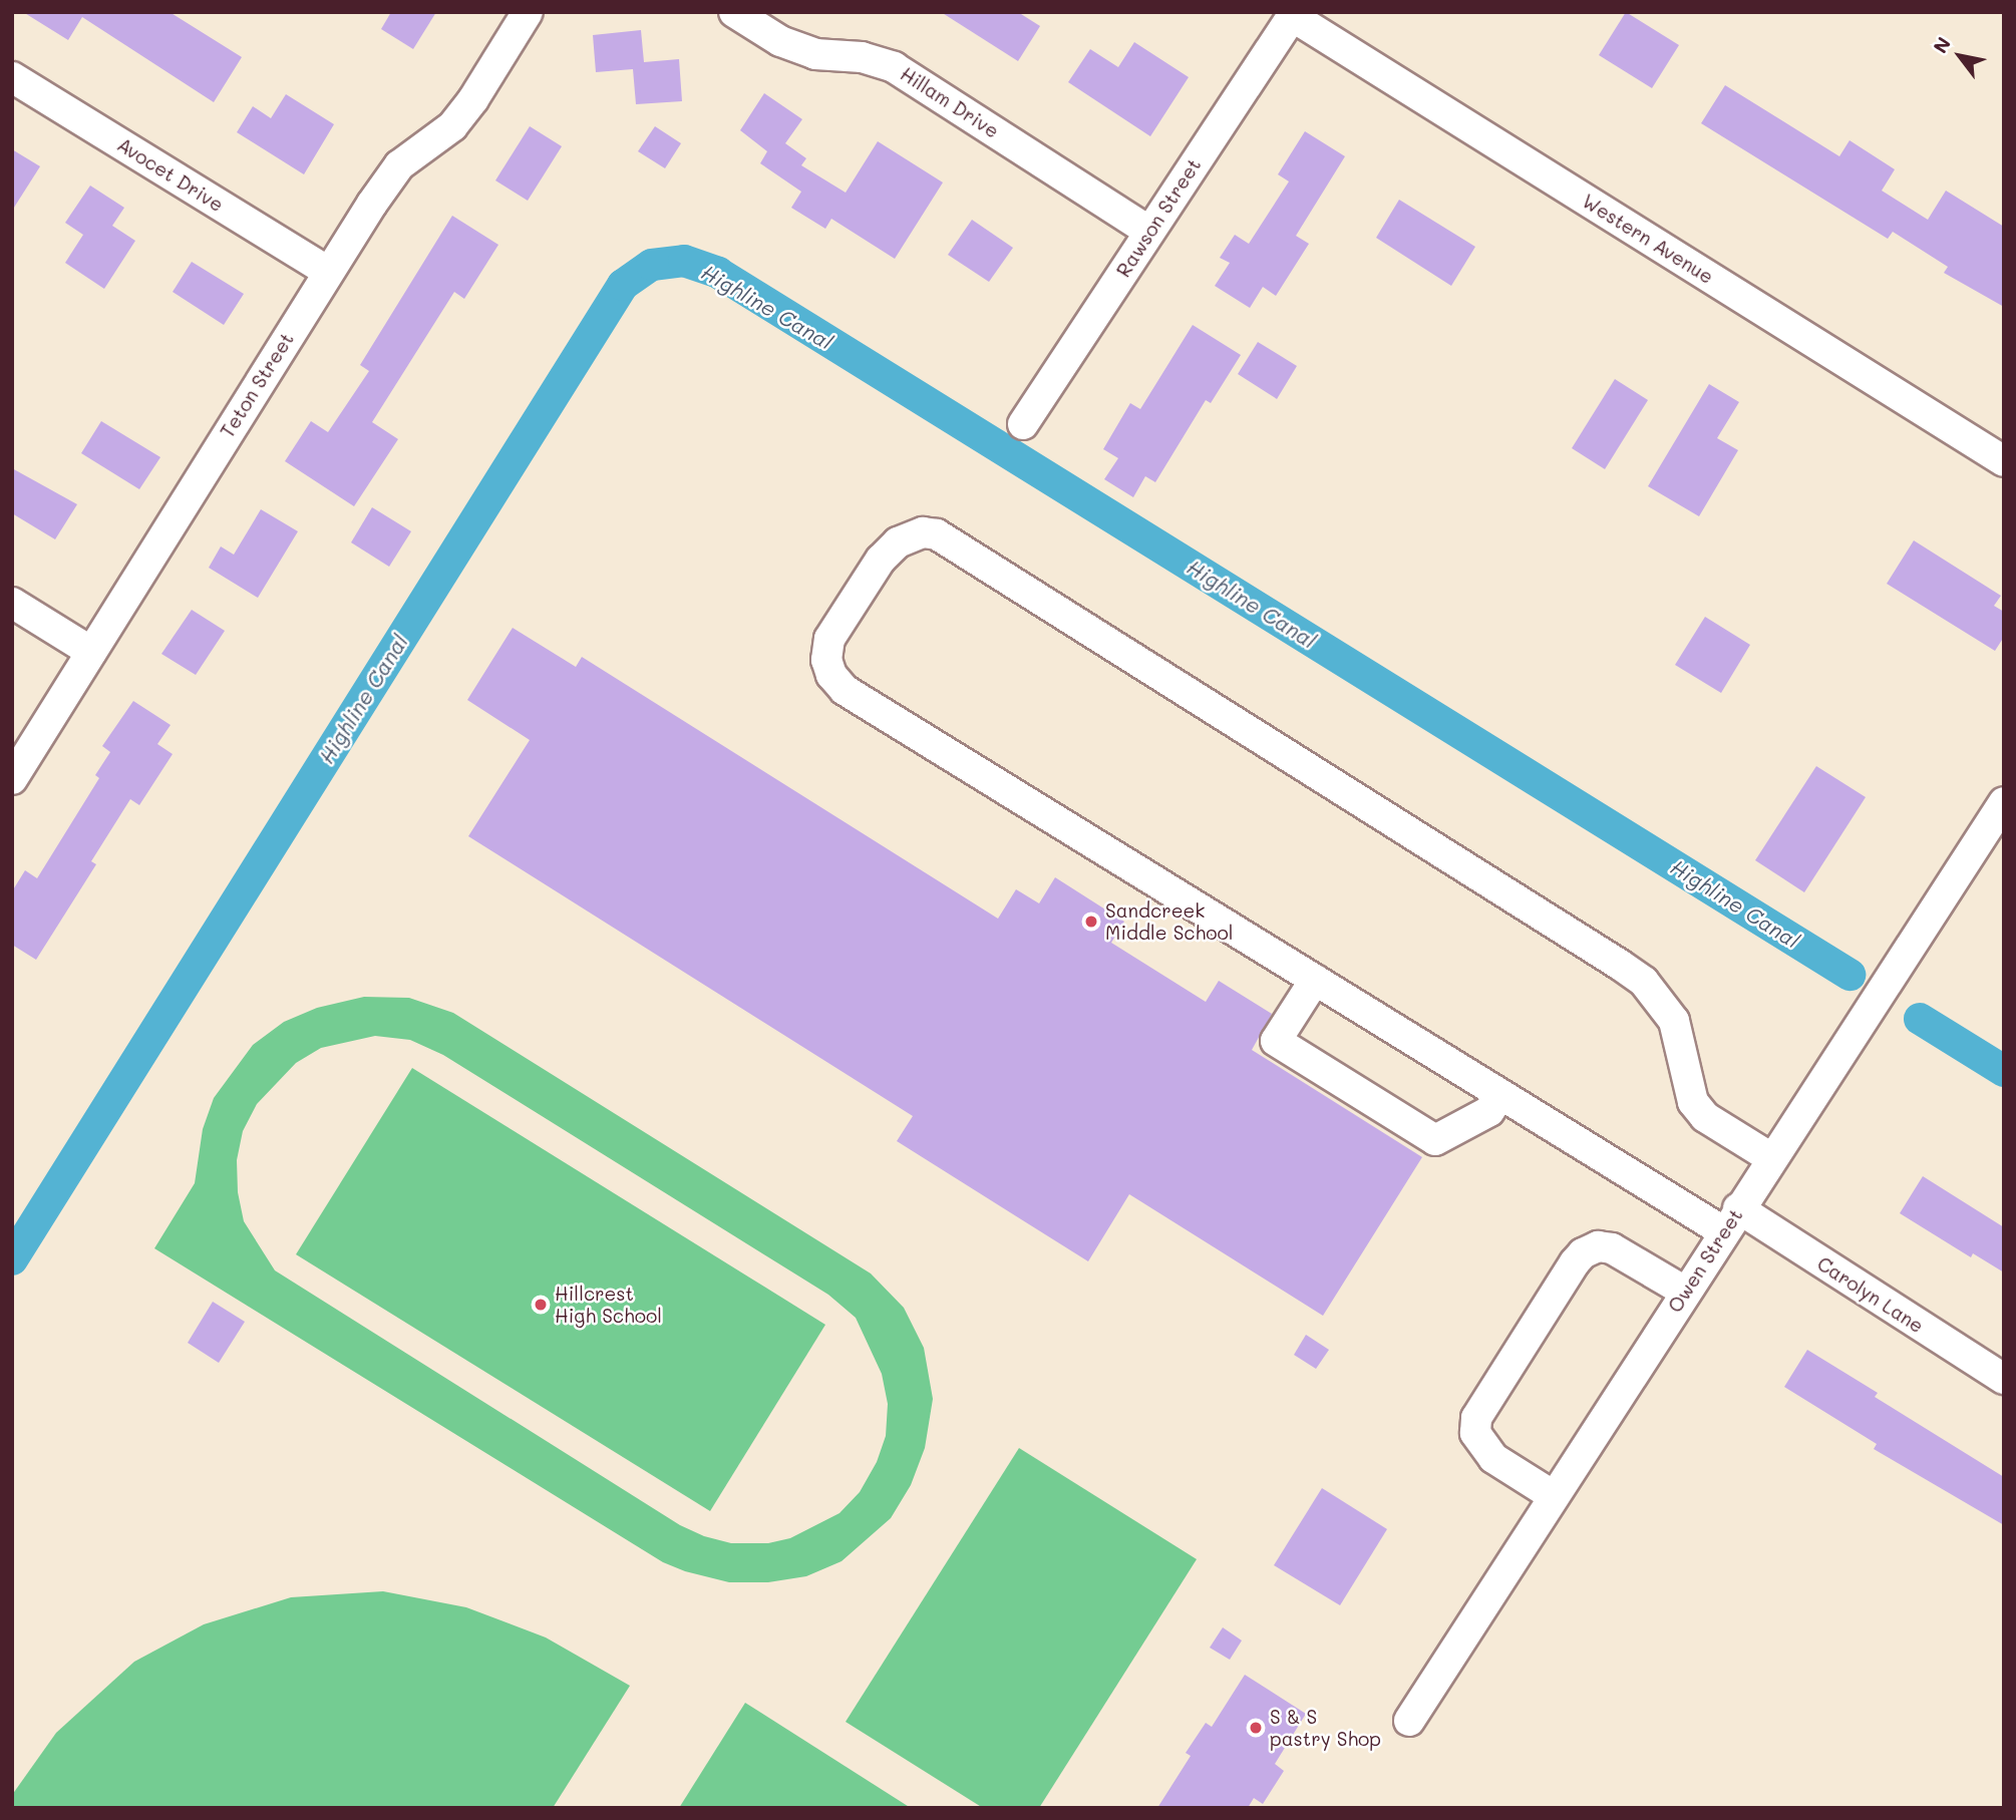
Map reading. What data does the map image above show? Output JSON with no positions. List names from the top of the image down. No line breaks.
{"streets":{"street":["Hillam Drive","Avocet Drive","Rawson Street","Western Avenue","Teton Street","Owen Street","Carolyn Lane"]},"crossings":[["Hillam Drive","Rawson Street"],["Avocet Drive","Teton Street"],["Rawson Street","Western Avenue"],["Owen Street","Carolyn Lane"]],"water":["Highline Canal"],"places":["Sandcreek Middle School","Hillcrest High School","S & S pastry Shop"],"north":"top left"}
